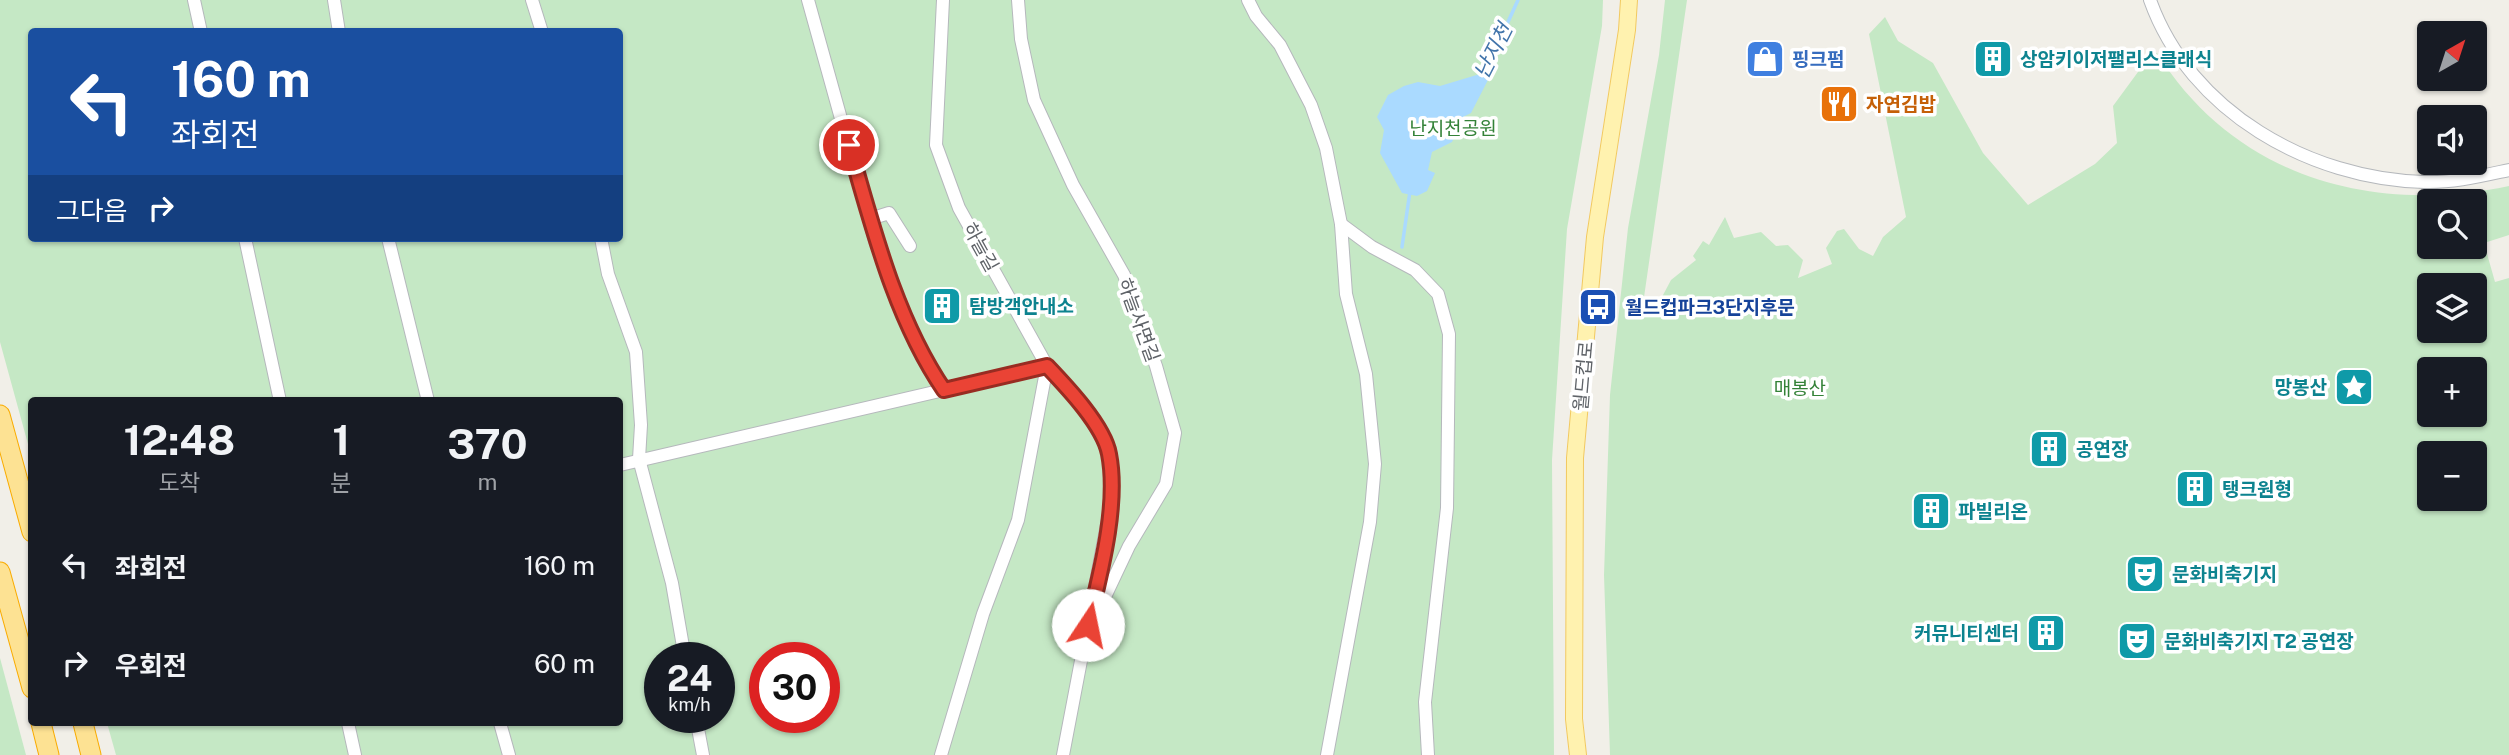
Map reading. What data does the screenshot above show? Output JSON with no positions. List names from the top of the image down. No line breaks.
{"streets":{"main road":["월드컵로"],"street":["하늘길","하늘사면길"]},"crossings":[["하늘길","하늘사면길"]],"water":["난지천"],"parks":["난지천공원","매봉산"],"places":{"shop":["핑크펌"],"building":["상암키이저팰리스클래식","탐방객안내소","공연장","탱크원형","파빌리온","커뮤니티센터"],"restaurant":["자연김밥"],"bus stop":["월드컵파크3단지후문"],"place":["망봉산"],"theatre":["문화비축기지","문화비축기지 T2 공연장"]},"north":"top right","page":{"map_buttons":["+","−"],"turn":["160 m","좌회전"],"then":"그다음","eta":["12:48","도착","1","분","370","m"],"list":[{"name":"좌회전","value":"160 m"},{"name":"우회전","value":"60 m"}],"speed":"24 km/h","limit":"30"}}
